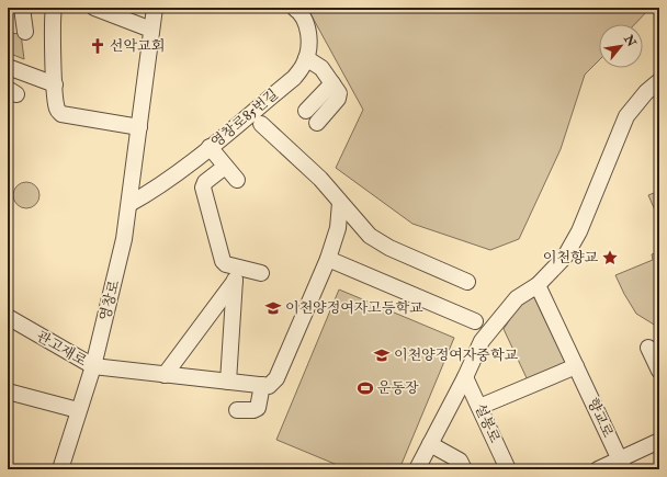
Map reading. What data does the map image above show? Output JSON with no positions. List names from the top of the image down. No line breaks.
{"streets":{"street":["영창로85번길","영창로","관고재로","향교로","설봉로"]},"crossings":[["영창로85번길","영창로"],["영창로","관고재로"]],"places":{"church":["선악교회"],"place":["이천향교"],"school or university":["이천양정여자고등학교","이천양정여자중학교"],"sports":["운동장"]},"north":"top right"}
